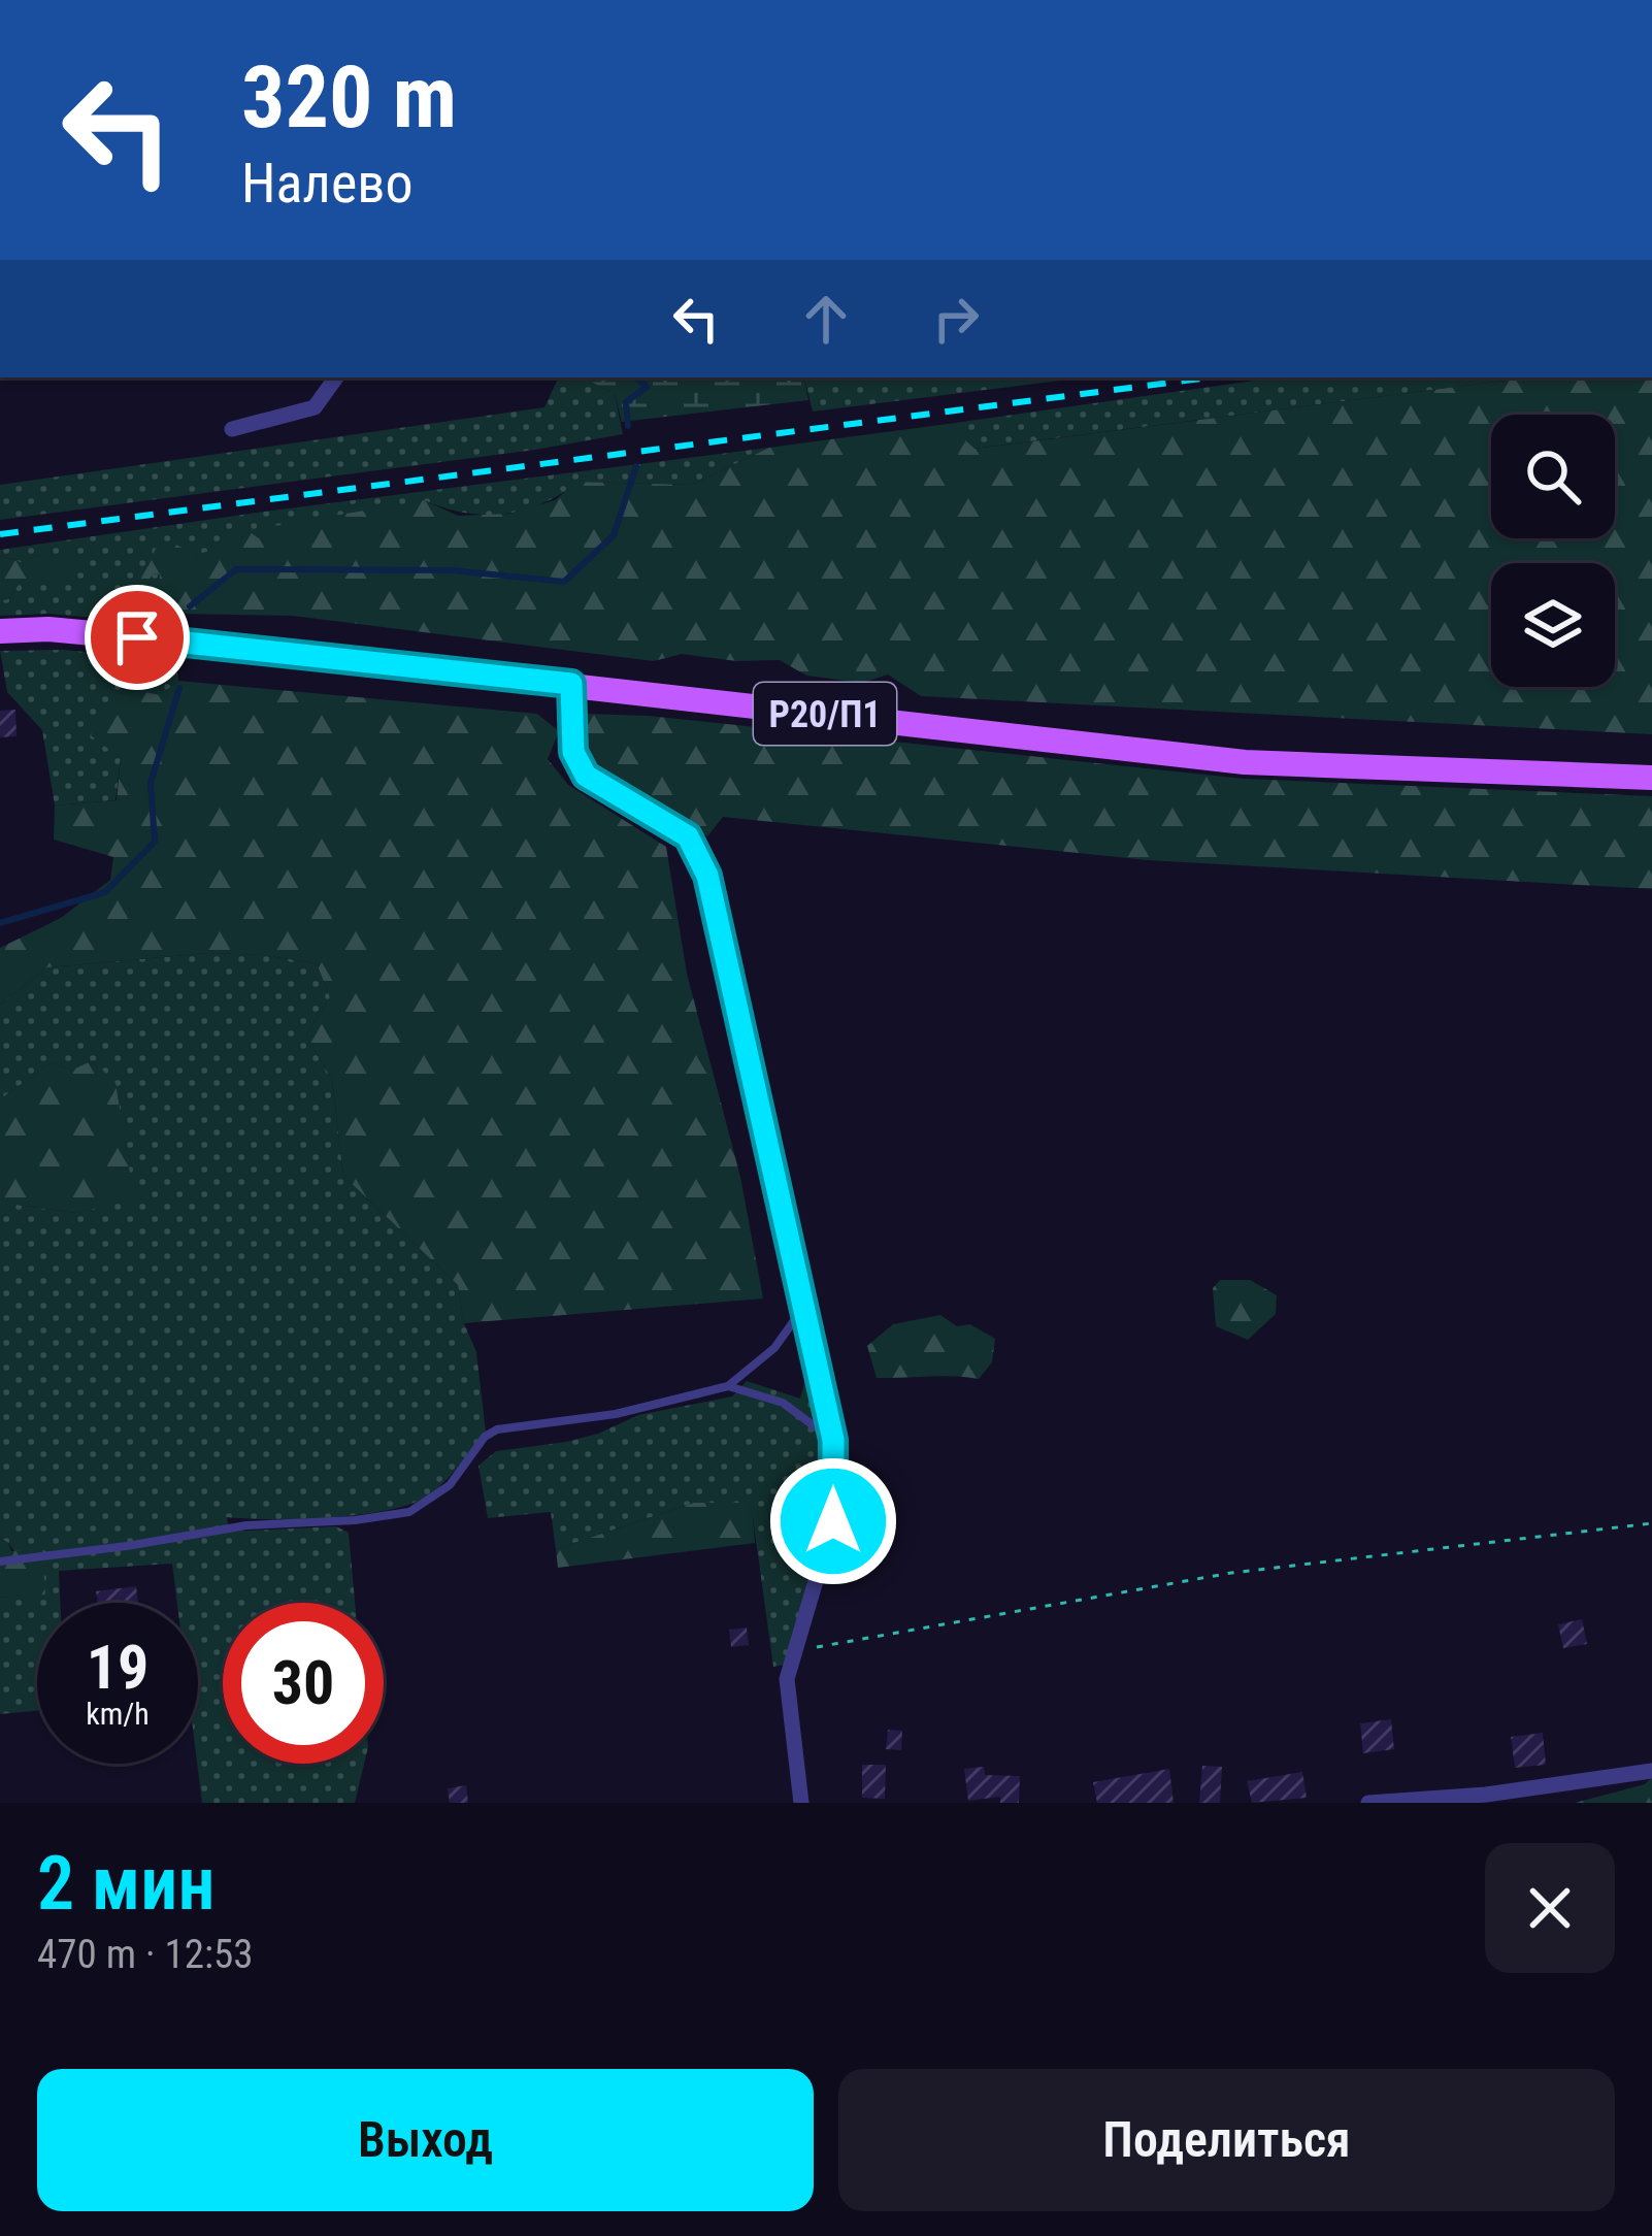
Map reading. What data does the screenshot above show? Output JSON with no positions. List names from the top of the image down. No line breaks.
{"streets":{"main road":["Р20/П1"]},"page":{"turn":["320 m","Налево"],"speed":"19 km/h","limit":"30","heading":["2 мин","470 m · 12:53"],"buttons":["Выход","Поделиться"]}}
